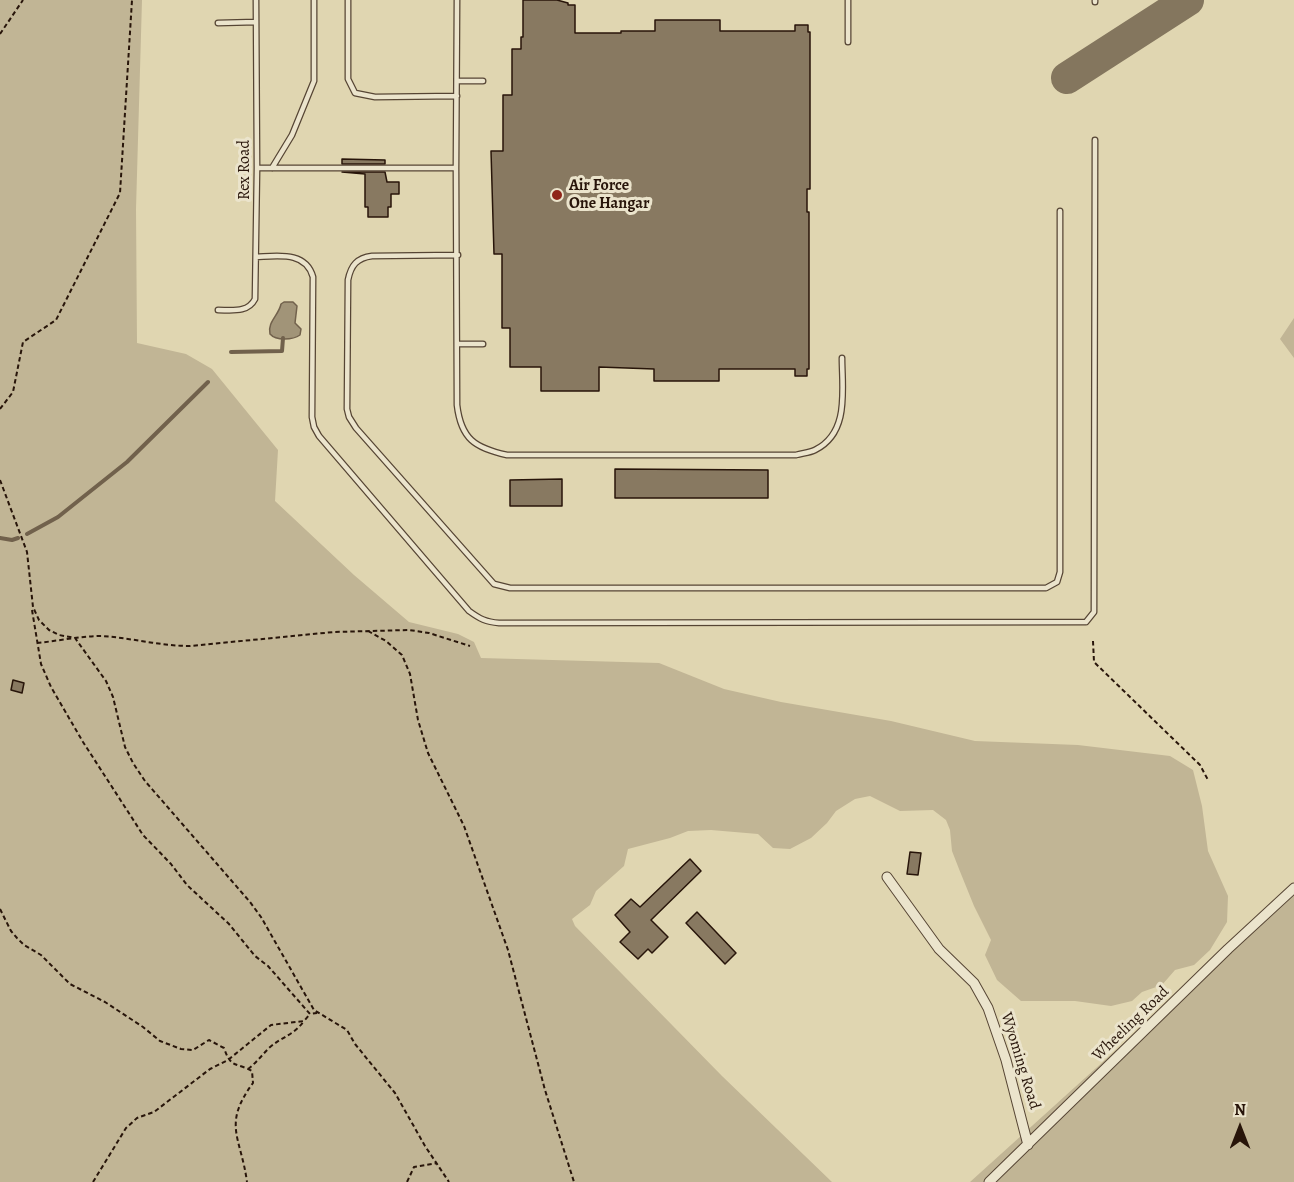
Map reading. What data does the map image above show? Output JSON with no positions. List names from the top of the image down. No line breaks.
{"streets":{"street":["Wheeling Road","Wyoming Road"],"lane":["Rex Road"]},"crossings":[["Wheeling Road","Wyoming Road"]],"places":["Air Force One Hangar"],"north":"top"}
